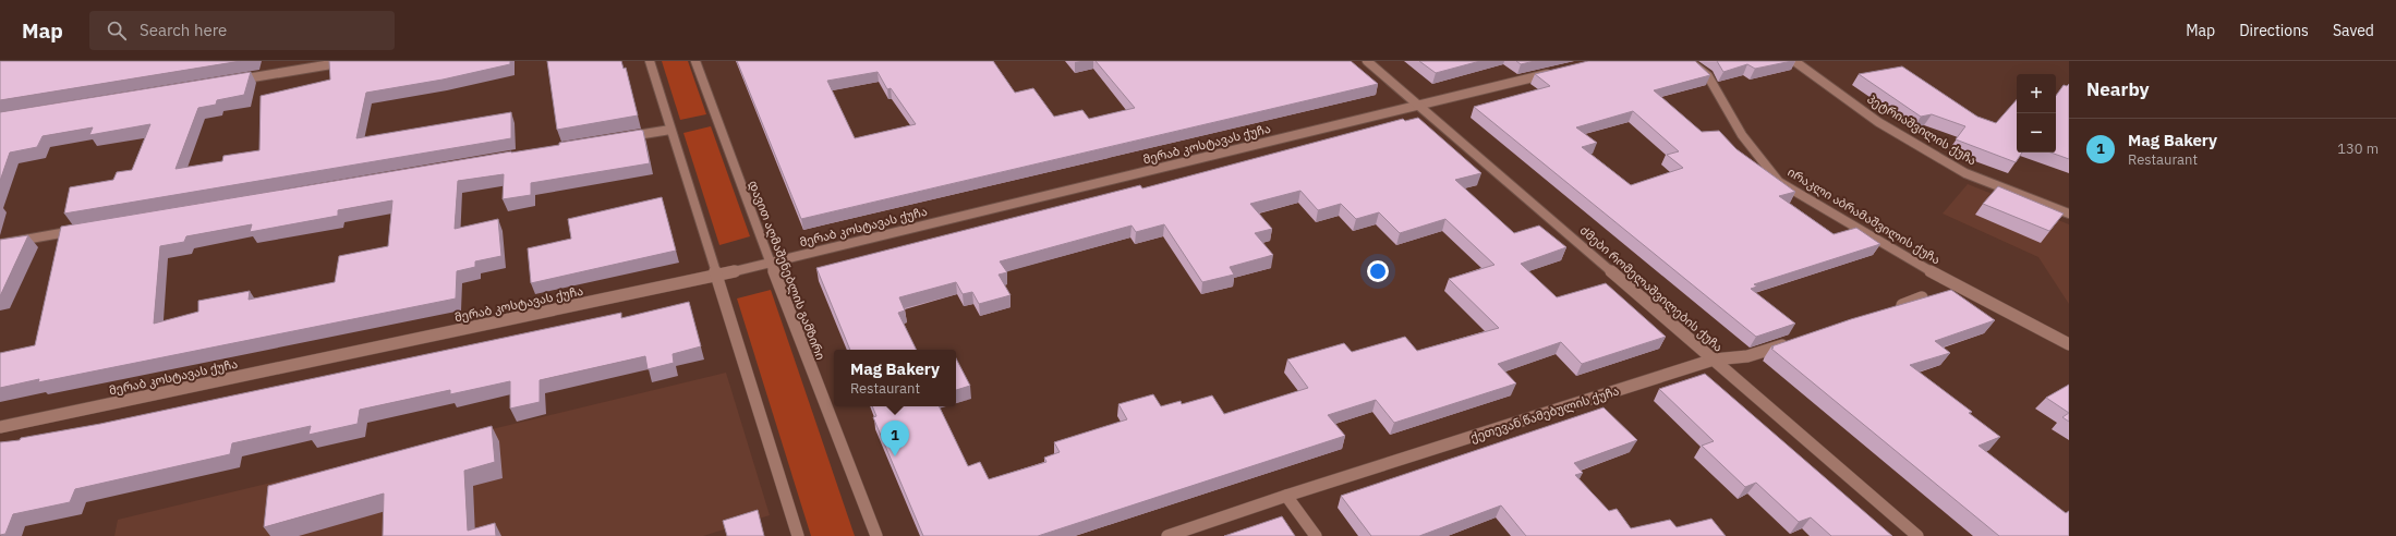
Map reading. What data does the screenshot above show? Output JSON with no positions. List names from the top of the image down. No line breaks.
{"streets":{"street":["პეტრიაშვილის ქუჩა","მერაბ კოსტავას ქუჩა","ირაკლი აბრამაშვილის ქუჩა","დავით აღმაშენებლის გამზირი","ძმები რომელაშვილების ქუჩა","ქეთევან წამებულის ქუჩა"]},"crossings":[["მერაბ კოსტავას ქუჩა","დავით აღმაშენებლის გამზირი"],["მერაბ კოსტავას ქუჩა","ძმები რომელაშვილების ქუჩა"],["ძმები რომელაშვილების ქუჩა","ქეთევან წამებულის ქუჩა"]],"page":{"header":"Map","search":"Search here","nav":["Map","Directions","Saved"],"heading":"Nearby","map_buttons":["+","−"],"list":[{"mark":"1","name":"Mag Bakery","note":"Restaurant","value":"130 m"}],"popup":["Mag Bakery","Restaurant"],"pins":"1"}}
